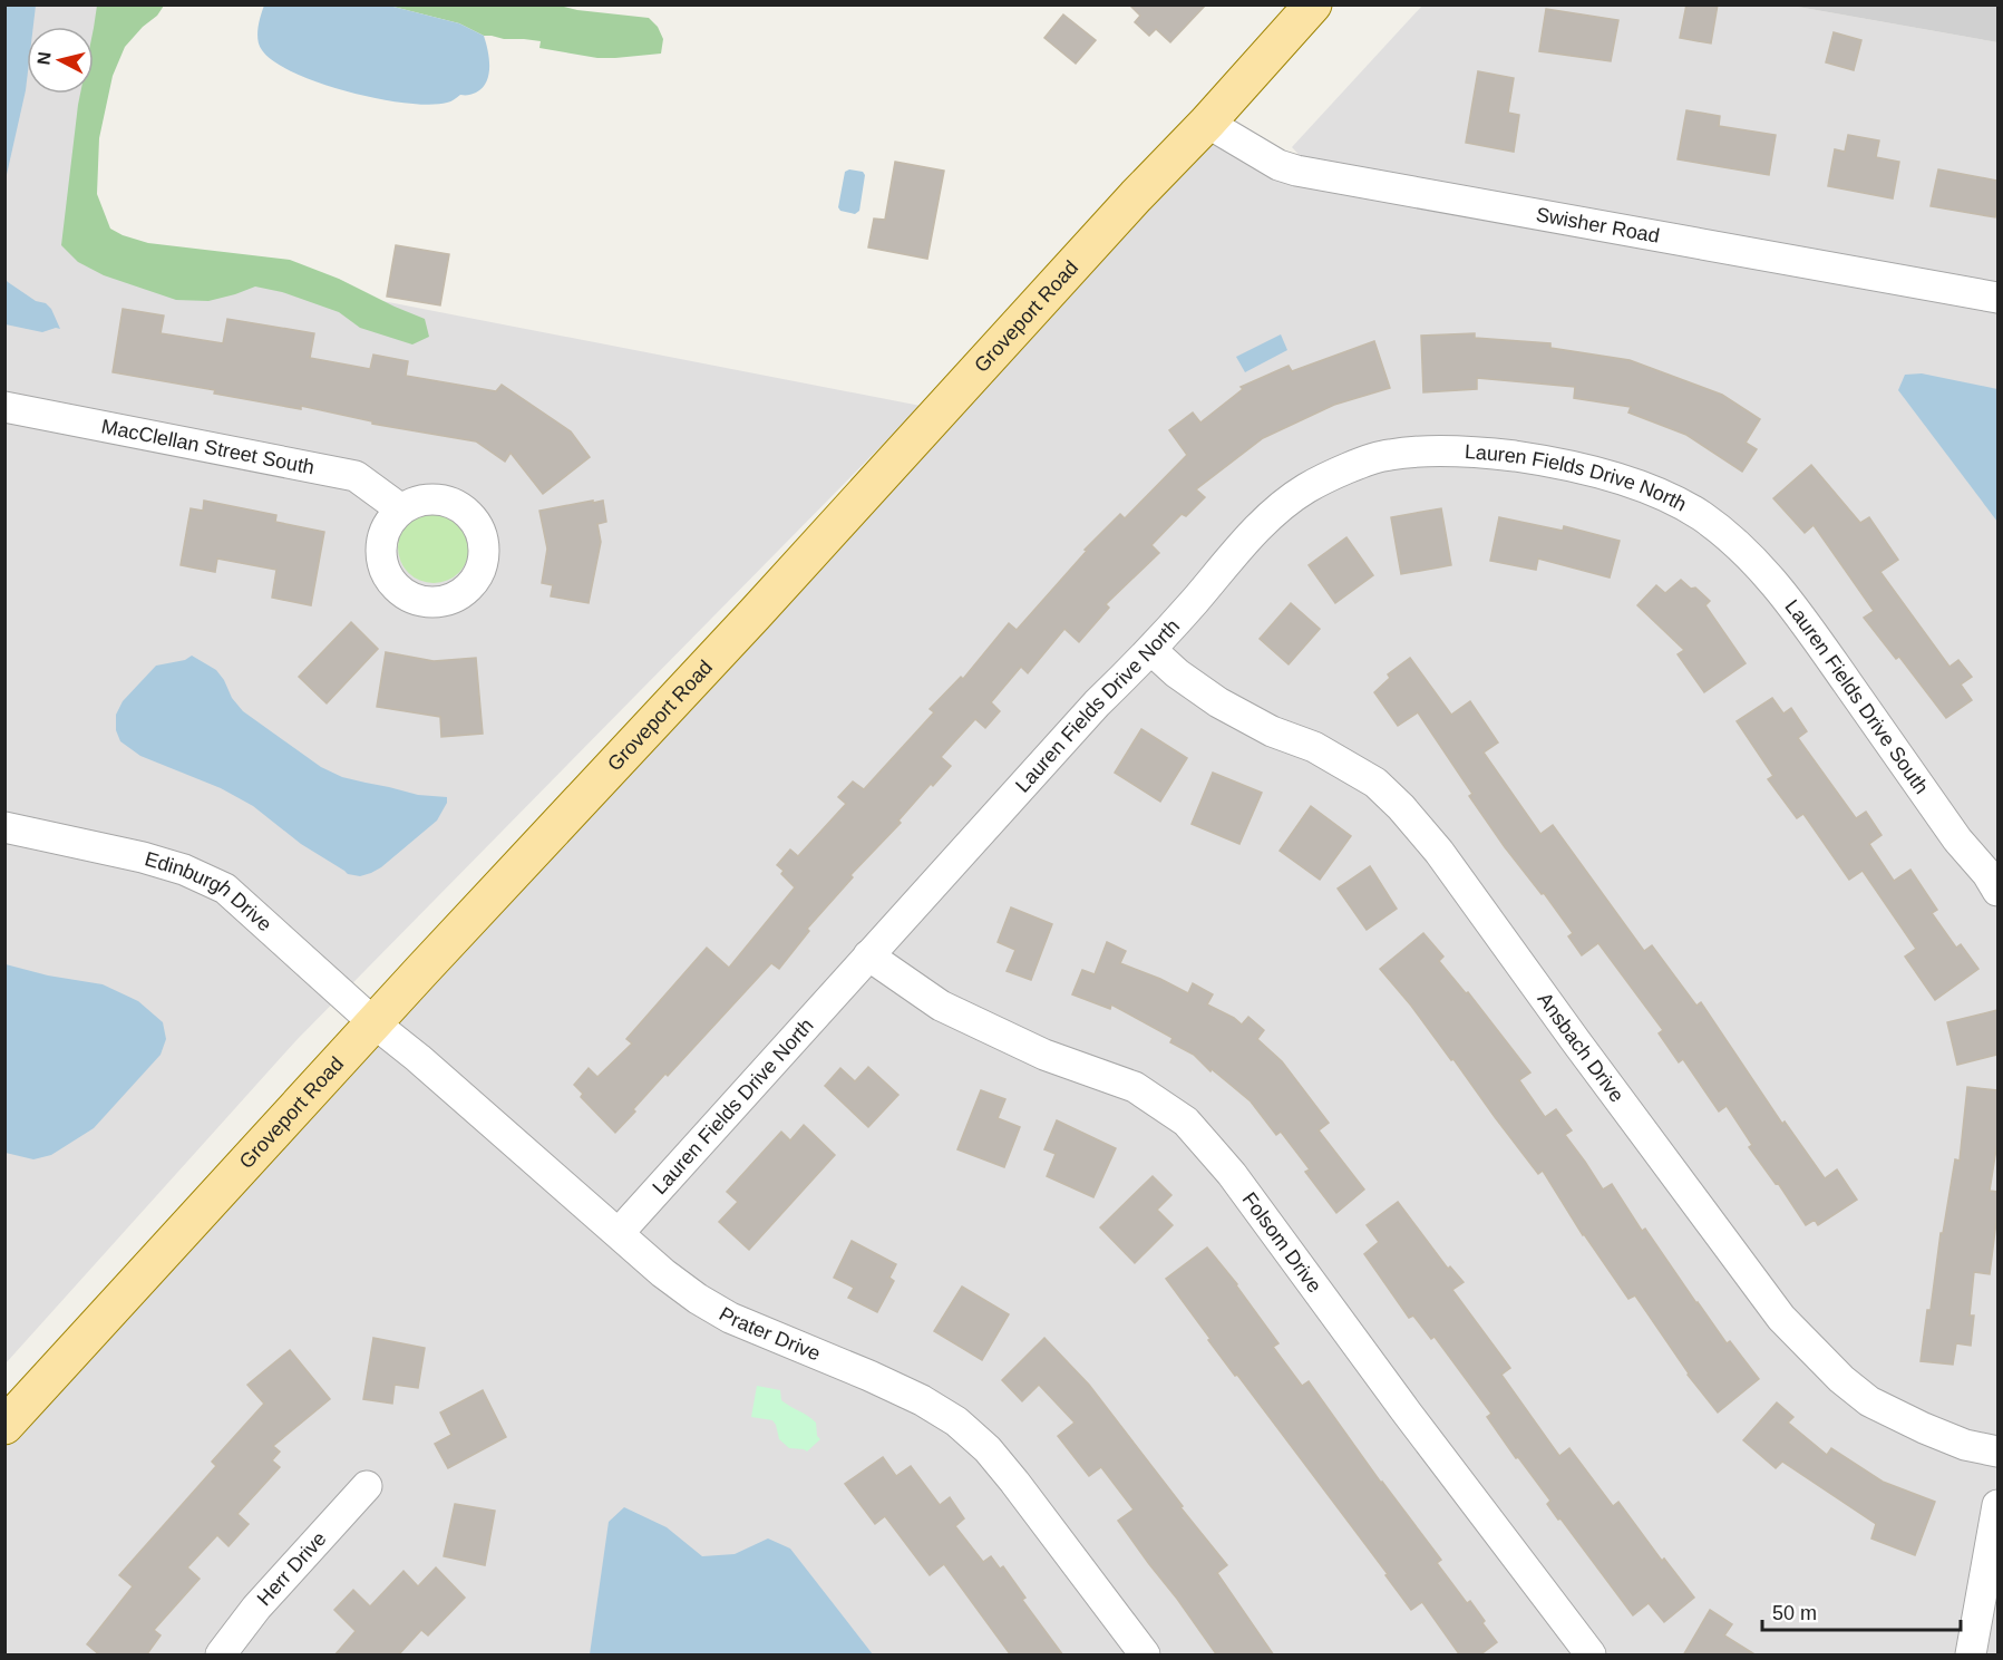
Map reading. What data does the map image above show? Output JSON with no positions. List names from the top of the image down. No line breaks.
{"streets":{"main road":["Groveport Road"],"street":["Swisher Road","MacClellan Street South","Lauren Fields Drive North","Lauren Fields Drive South","Edinburgh Drive","Ansbach Drive","Folsom Drive","Prater Drive","Herr Drive"]},"crossings":[["Swisher Road","Groveport Road"],["Groveport Road","Edinburgh Drive"],["Groveport Road","Prater Drive"],["Lauren Fields Drive North","Lauren Fields Drive South"],["Lauren Fields Drive North","Ansbach Drive"],["Lauren Fields Drive North","Folsom Drive"],["Lauren Fields Drive North","Prater Drive"],["Edinburgh Drive","Prater Drive"]],"scale_bar":"50 m","north":"left"}
